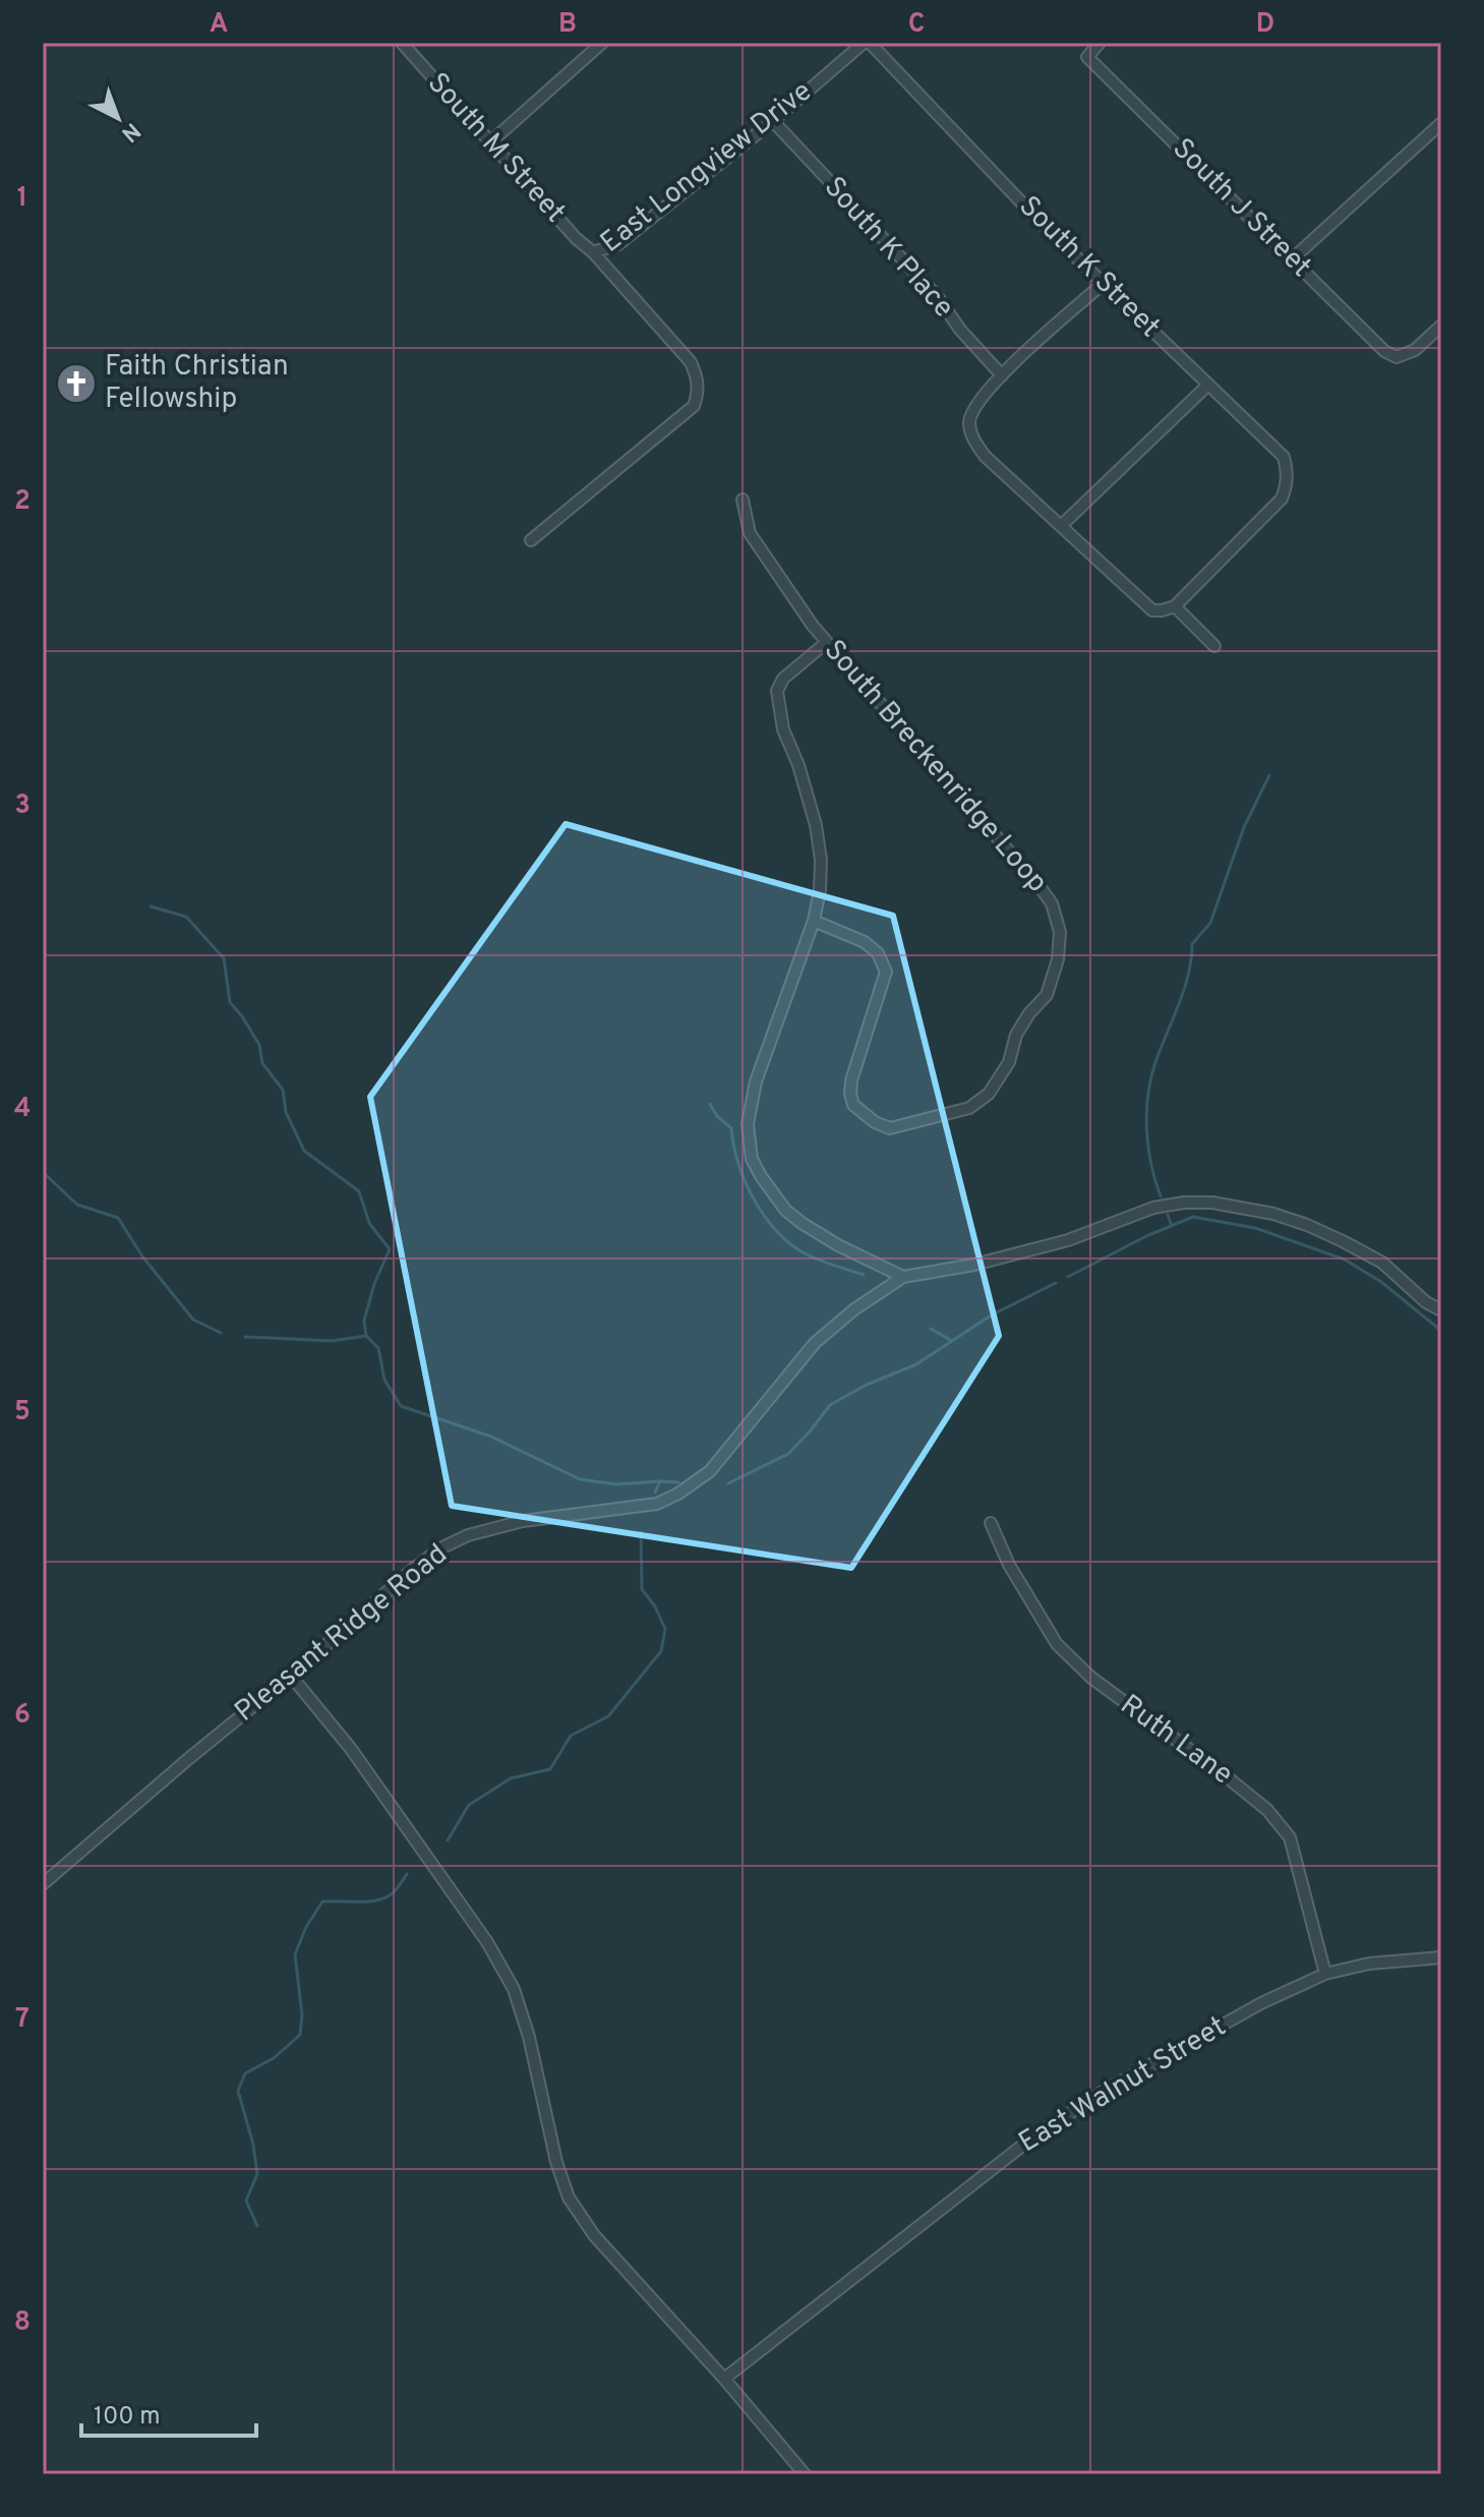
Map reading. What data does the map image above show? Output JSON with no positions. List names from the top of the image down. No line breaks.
{"streets":{"street":["South M Street","East Longview Drive","South J Street","South K Place","South K Street","South Breckenridge Loop","Pleasant Ridge Road","Ruth Lane","East Walnut Street"]},"crossings":[["South M Street","East Longview Drive"],["East Longview Drive","South K Place"],["East Longview Drive","South K Street"],["Ruth Lane","East Walnut Street"]],"places":{"church":["Faith Christian Fellowship"]},"scale_bar":"100 m","north":"bottom right","grid":{"columns":["A","B","C","D"],"rows":["1","2","3","4","5","6","7","8"]}}
